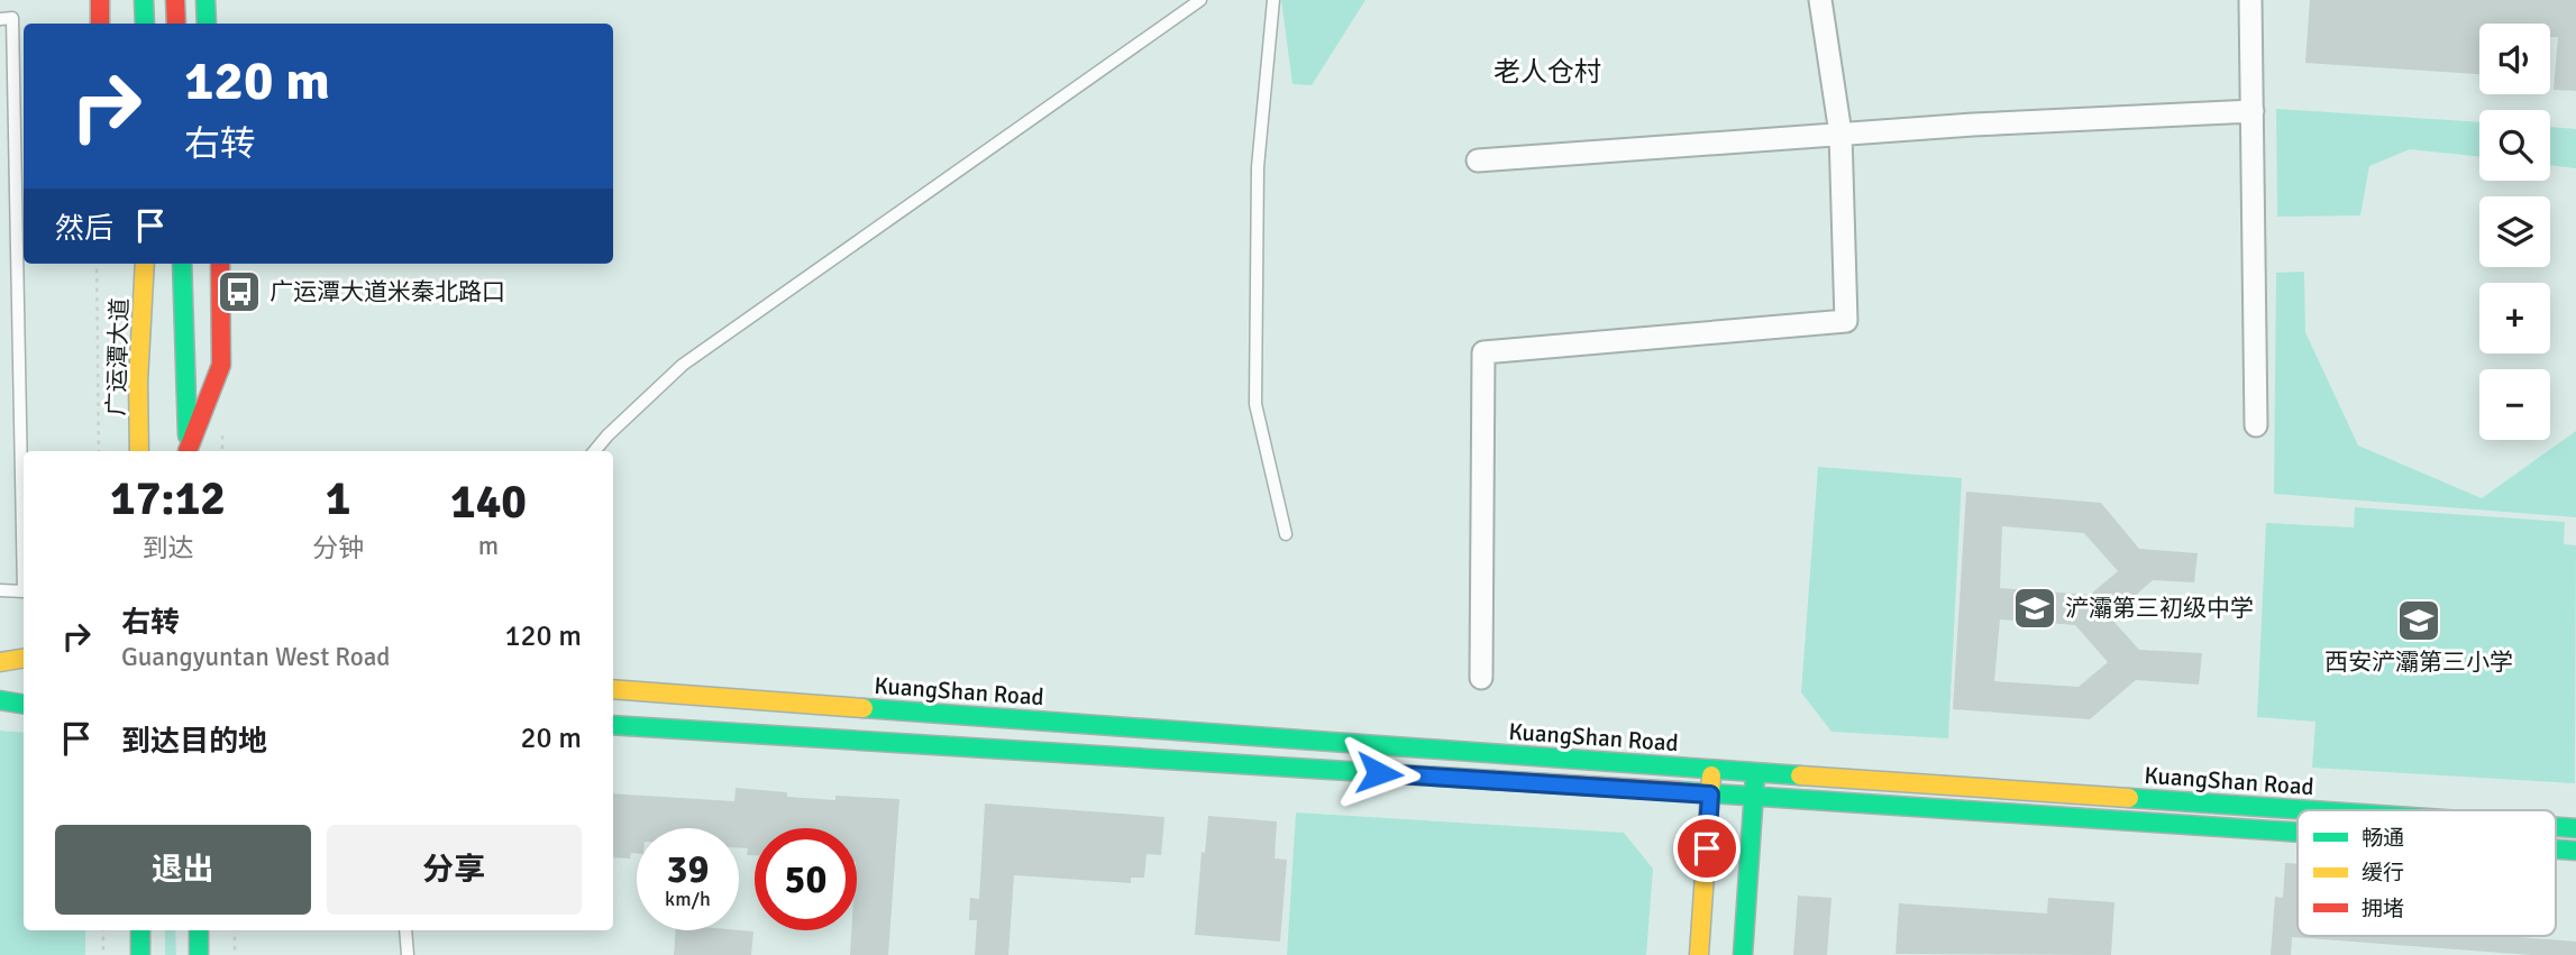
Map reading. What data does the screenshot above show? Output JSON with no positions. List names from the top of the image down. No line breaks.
{"streets":{"main road":["广运潭大道","KuangShan Road"]},"districts":["老人仓村"],"places":{"bus stop":["广运潭大道米秦北路口"],"school or university":["浐灞第三初级中学","西安浐灞第三小学"]},"legend":["畅通","缓行","拥堵"],"page":{"map_buttons":["+","−"],"turn":["120 m","右转"],"then":"然后","eta":["17:12","到达","1","分钟","140","m"],"list":[{"name":"右转","note":"Guangyuntan West Road","value":"120 m"},{"name":"到达目的地","value":"20 m"}],"buttons":["退出","分享"],"speed":"39 km/h","limit":"50"}}
